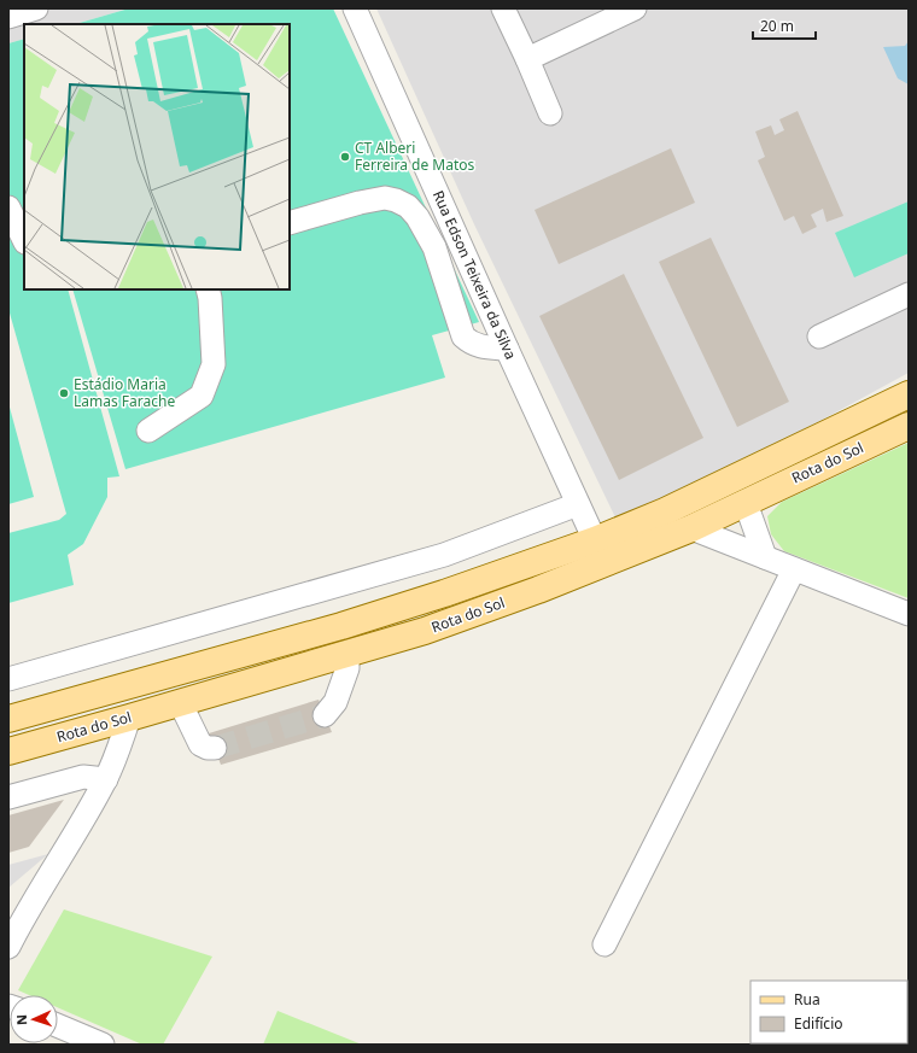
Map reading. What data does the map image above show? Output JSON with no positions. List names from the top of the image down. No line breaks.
{"streets":{"main road":["Rota do Sol"],"street":["Rua Edson Teixeira da Silva"]},"crossings":[["Rua Edson Teixeira da Silva","Rota do Sol"]],"places":["CT Alberi Ferreira de Matos","Estádio Maria Lamas Farache"],"legend":["Rua","Edifício"],"scale_bar":"20 m","north":"left"}
